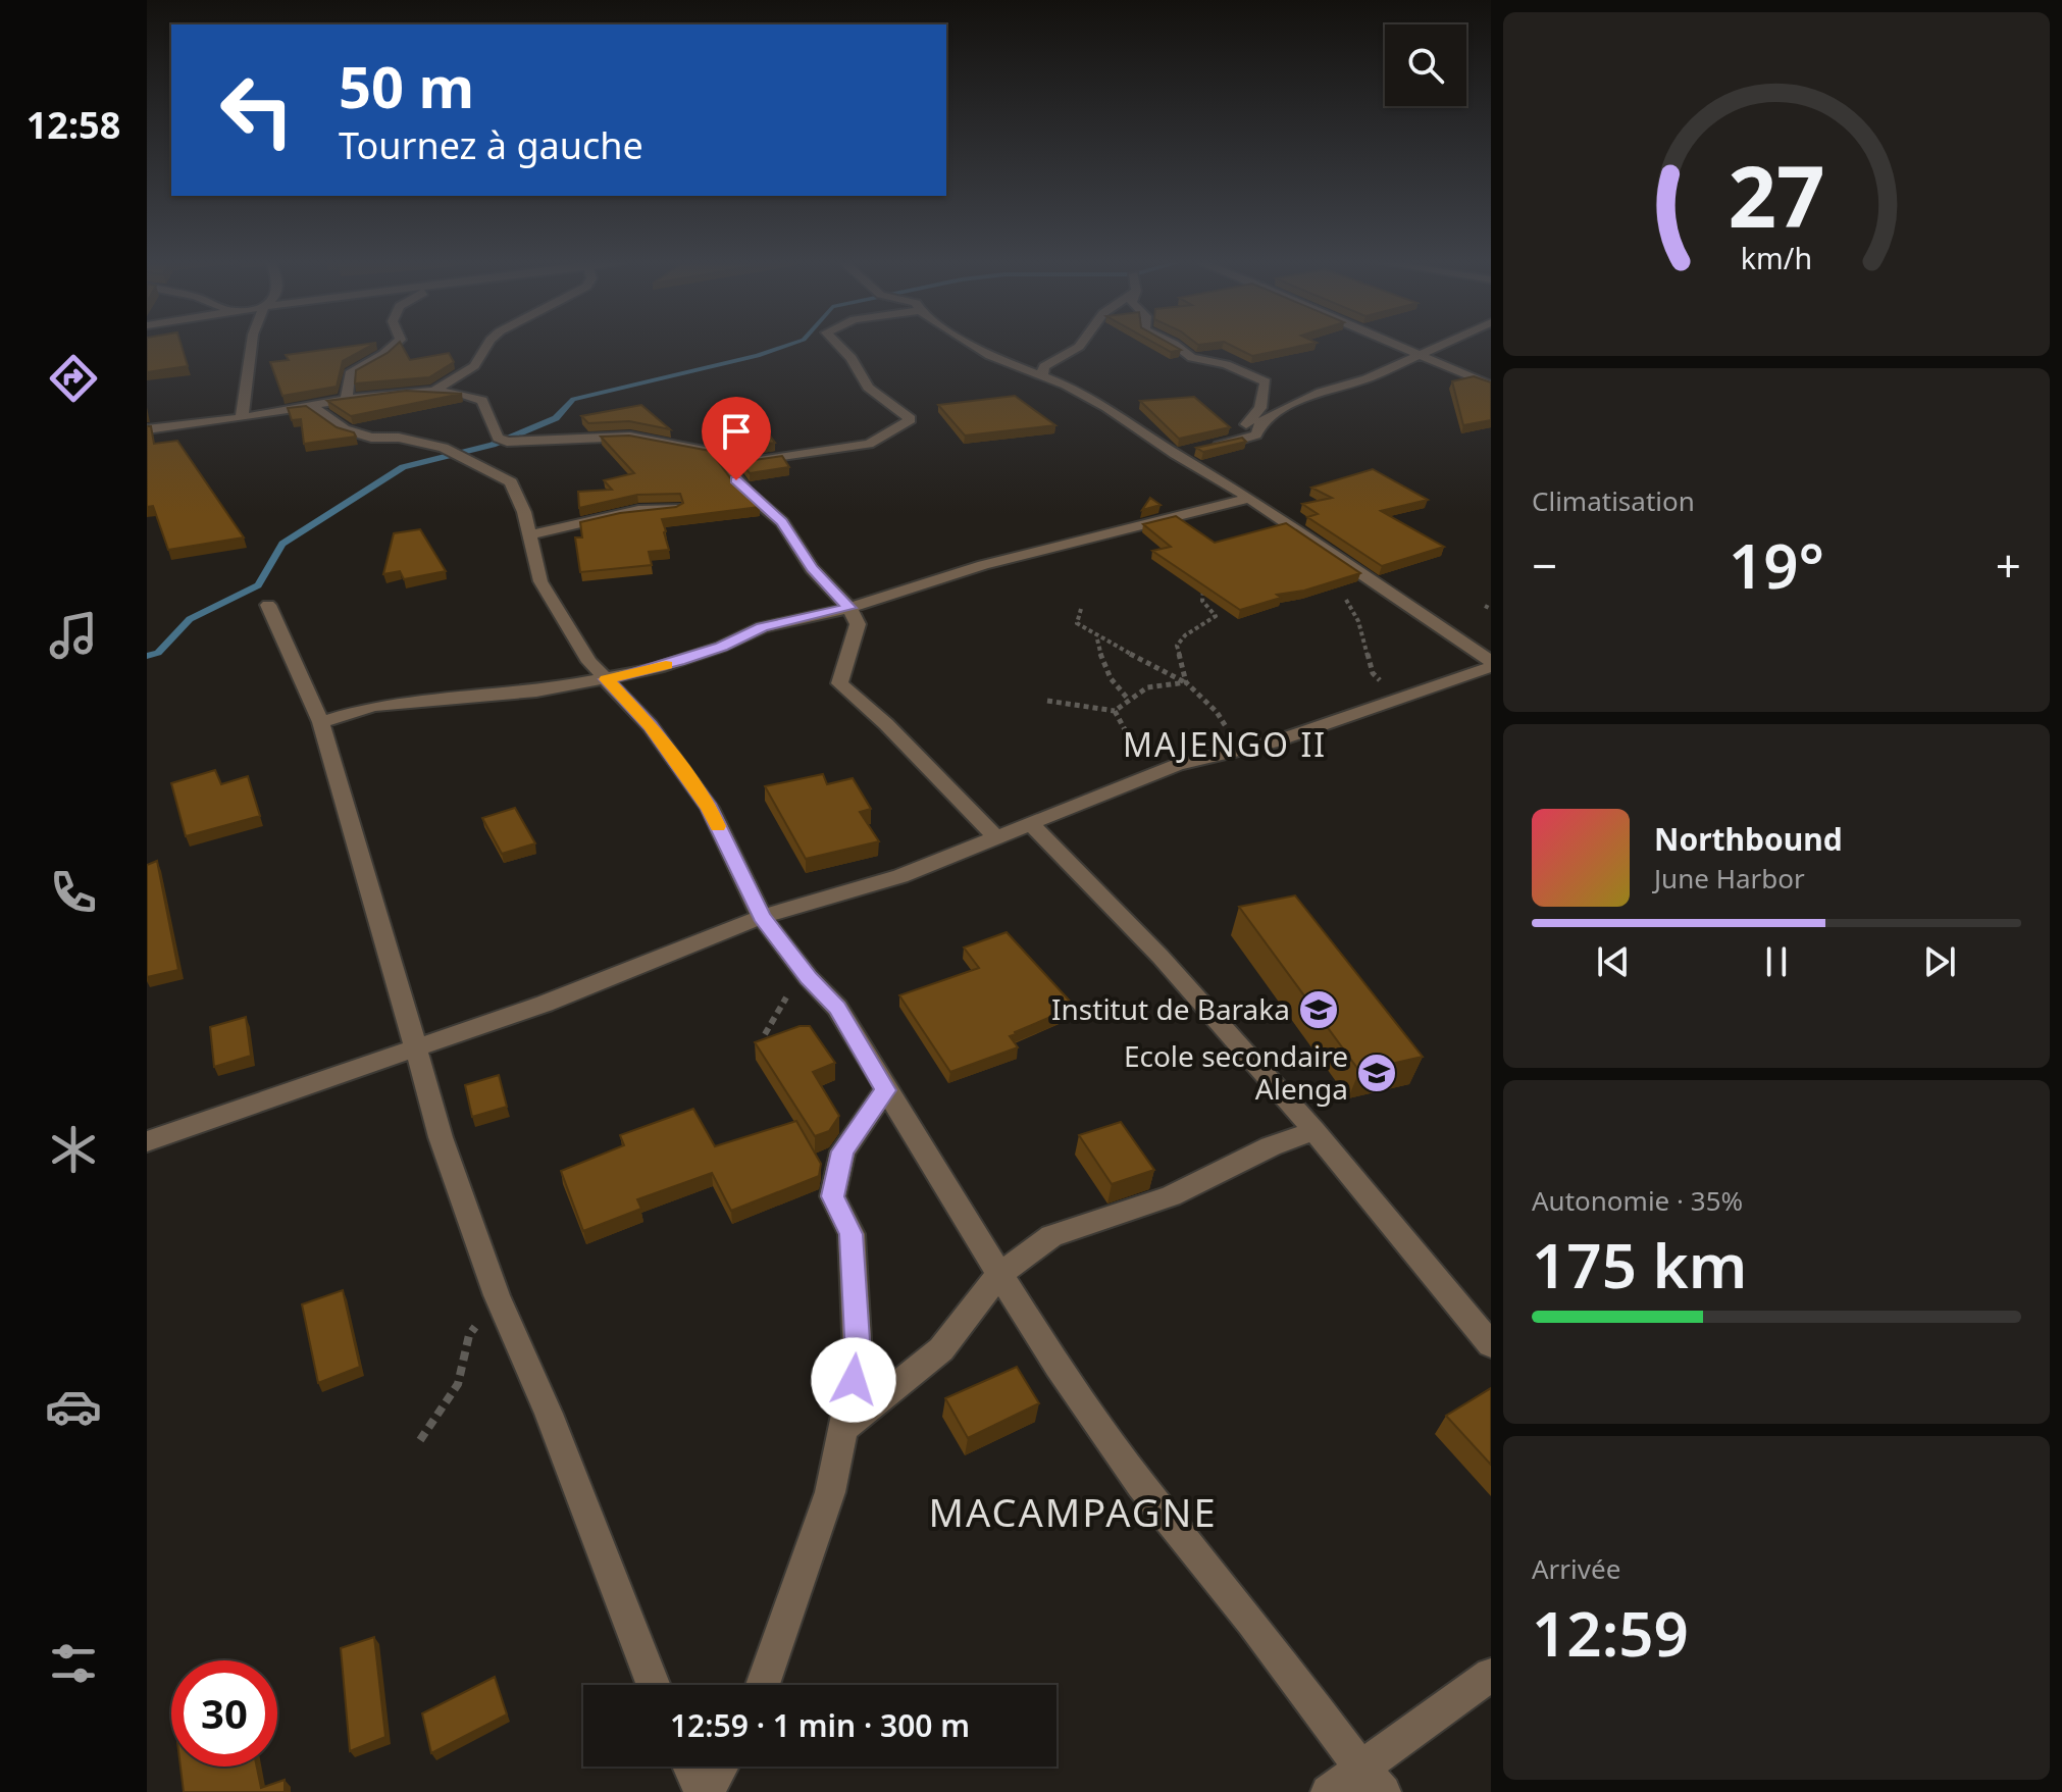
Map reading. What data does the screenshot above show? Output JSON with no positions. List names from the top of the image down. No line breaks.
{"districts":["MAJENGO II","MACAMPAGNE"],"places":{"school or university":["Institut de Baraka","Ecole secondaire Alenga"]},"page":{"tabs":"12:58","turn":["50 m","Tournez à gauche"],"tile":["Climatisation",["Autonomie · 35%","175 km"],["Arrivée","12:59"]],"heat":["−","19°","+"],"song":["Northbound","June Harbor"],"limit":"30","trip":"12:59 · 1 min · 300 m","gauge":["27","km/h"]}}
